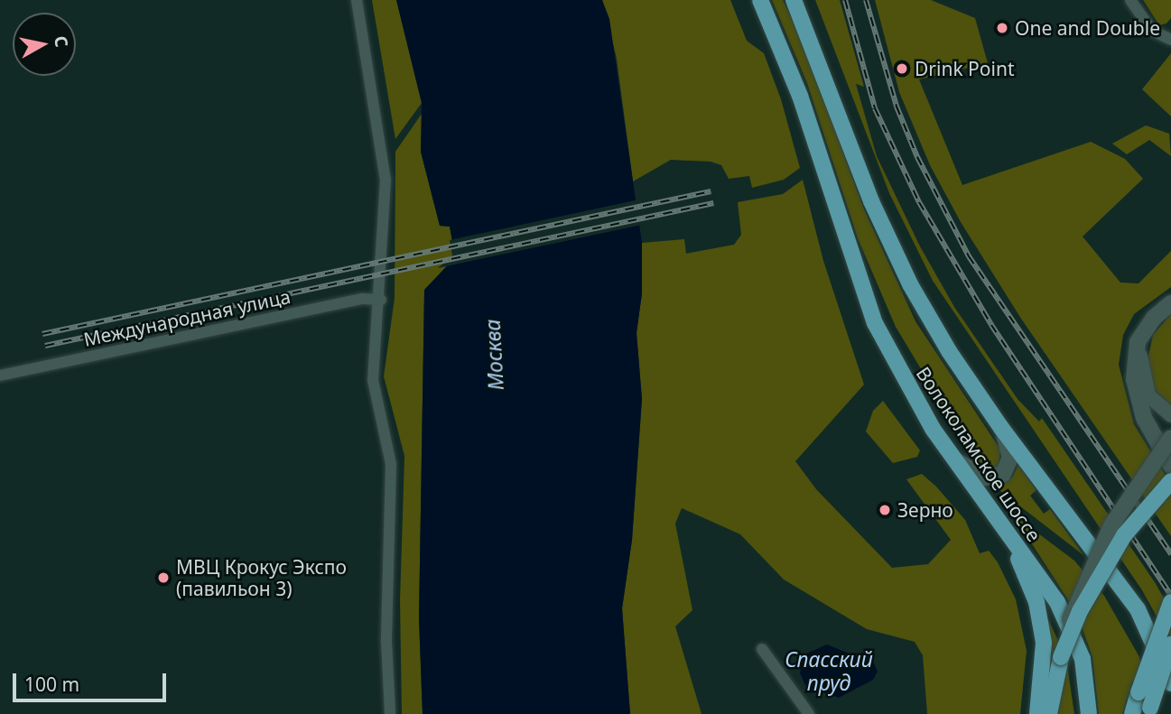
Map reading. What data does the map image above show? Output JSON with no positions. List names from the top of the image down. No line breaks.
{"streets":{"main road":["Волоколамское шоссе"],"street":["Международная улица"]},"water":["Москва","Спасский пруд"],"places":["One and Double","Drink Point","Зерно","МВЦ Крокус Экспо (павильон 3)"],"scale_bar":"100 m","north":"right"}
